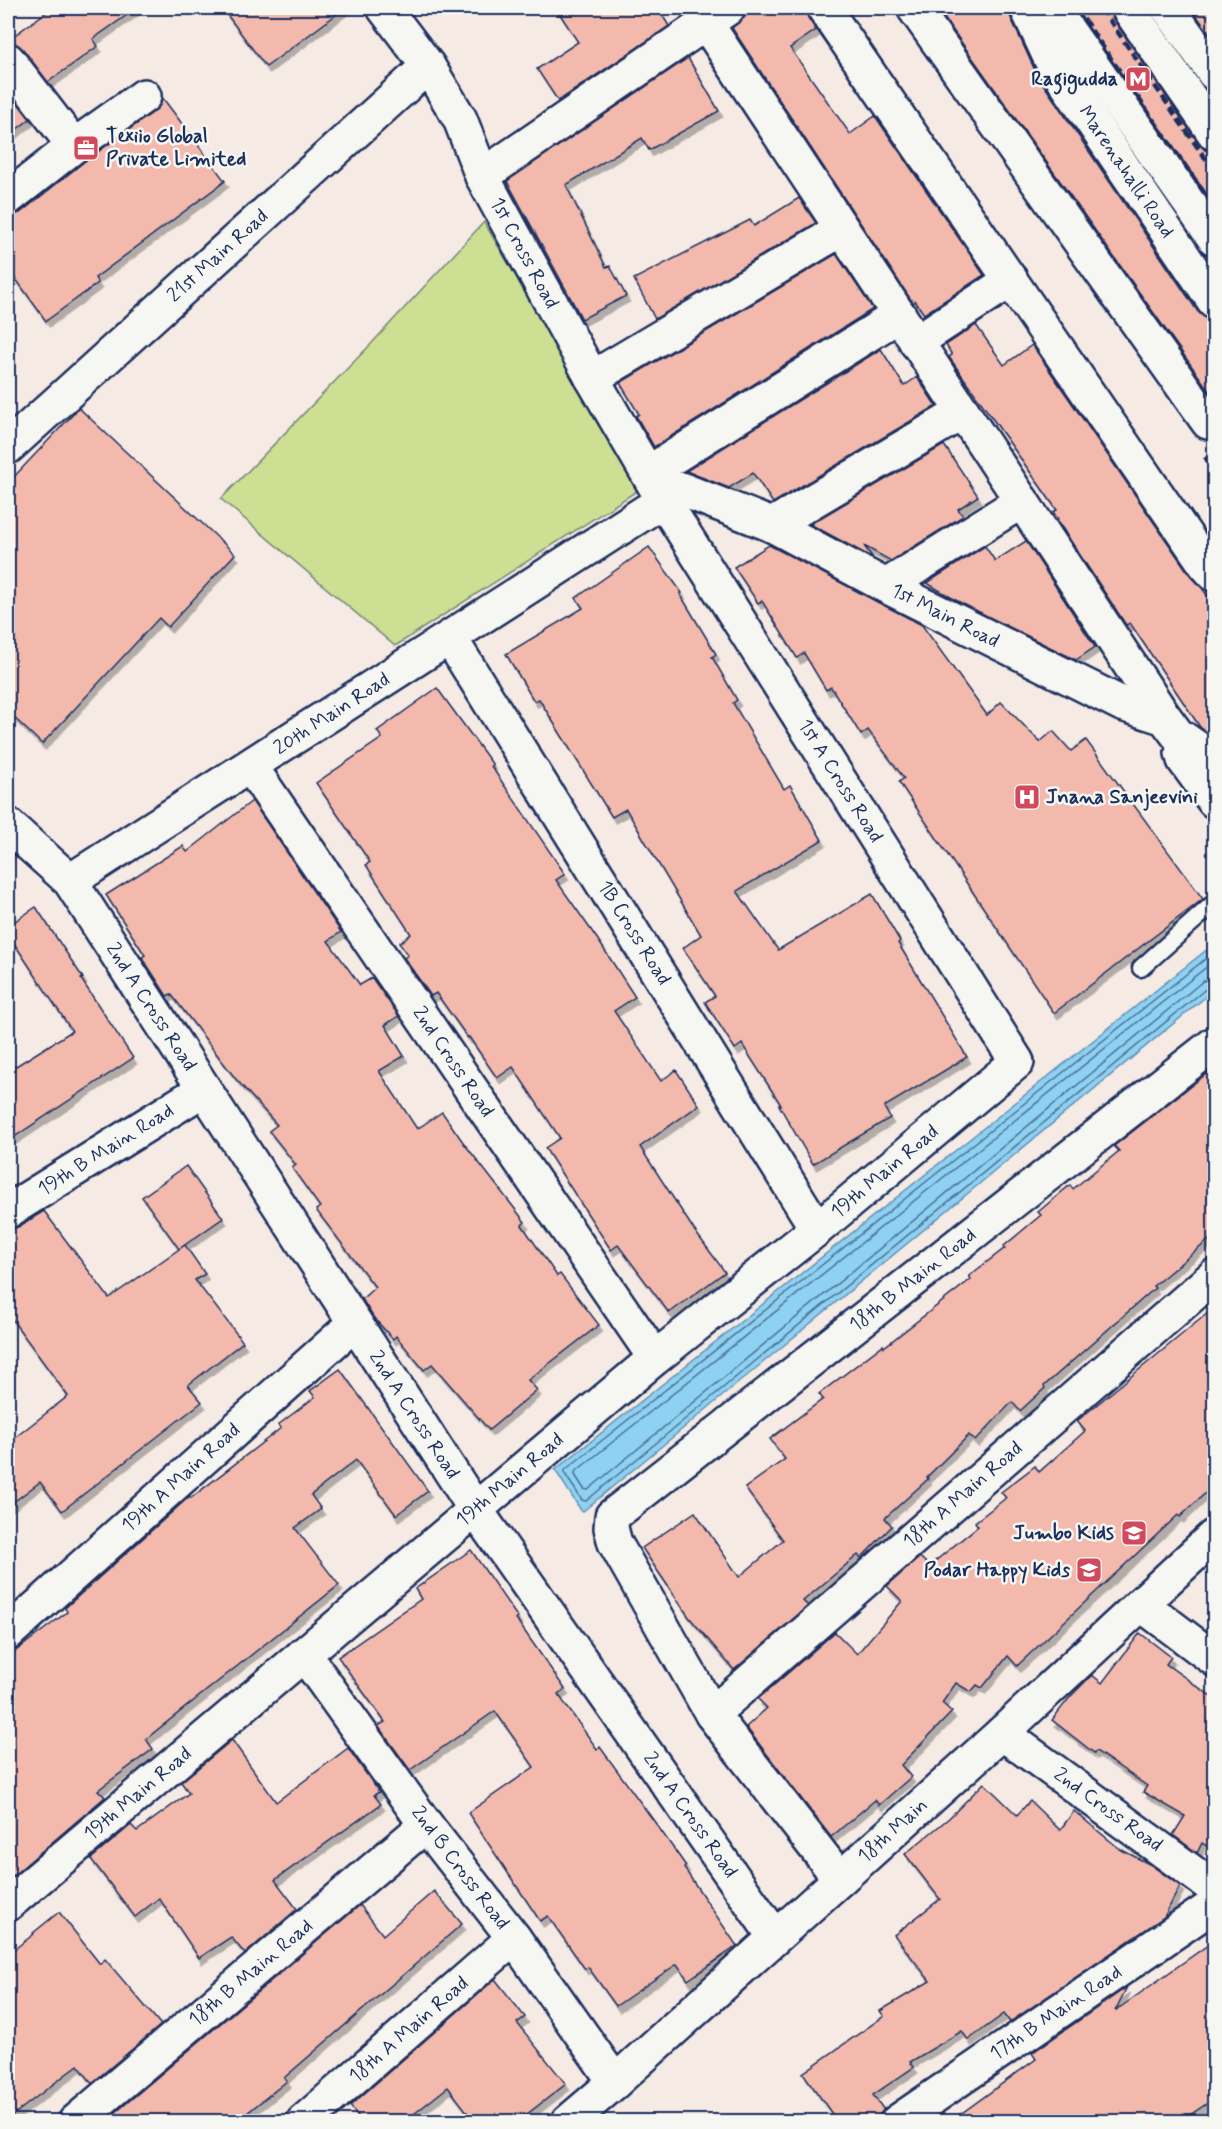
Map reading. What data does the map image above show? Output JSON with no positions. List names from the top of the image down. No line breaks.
{"streets":{"street":["Marenahalli Road","1st Cross Road","21st Main Road","1st Main Road","20th Main Road","1st A Cross Road","1B Cross Road","2nd A Cross Road","2nd Cross Road","19th B Main Road","19th Main Road","18th B Main Road","19th A Main Road","18th A Main Road","18th Main","2nd B Cross Road","17th B Main Road"]},"crossings":[["1st Cross Road","21st Main Road"],["1st Cross Road","1st Main Road"],["1st Cross Road","20th Main Road"],["1st Cross Road","1st A Cross Road"],["1st Main Road","20th Main Road"],["1st Main Road","1st A Cross Road"],["20th Main Road","1st A Cross Road"],["20th Main Road","1B Cross Road"],["20th Main Road","2nd A Cross Road"],["20th Main Road","2nd Cross Road"],["1st A Cross Road","19th Main Road"],["1B Cross Road","19th Main Road"],["2nd A Cross Road","19th B Main Road"],["2nd A Cross Road","19th Main Road"],["2nd A Cross Road","19th A Main Road"],["2nd A Cross Road","18th Main"],["2nd Cross Road","19th Main Road"],["2nd Cross Road","18th Main"],["19th Main Road","2nd B Cross Road"],["18th B Main Road","18th A Main Road"],["18th B Main Road","2nd B Cross Road"],["18th A Main Road","2nd B Cross Road"],["18th Main","2nd B Cross Road"]],"places":{"metro station":["Ragigudda"],"office":["Texiio Global Private Limited"],"hospital":["Jnana Sanjeevini"],"school or university":["Jumbo Kids","Podar Happy Kids"]}}
